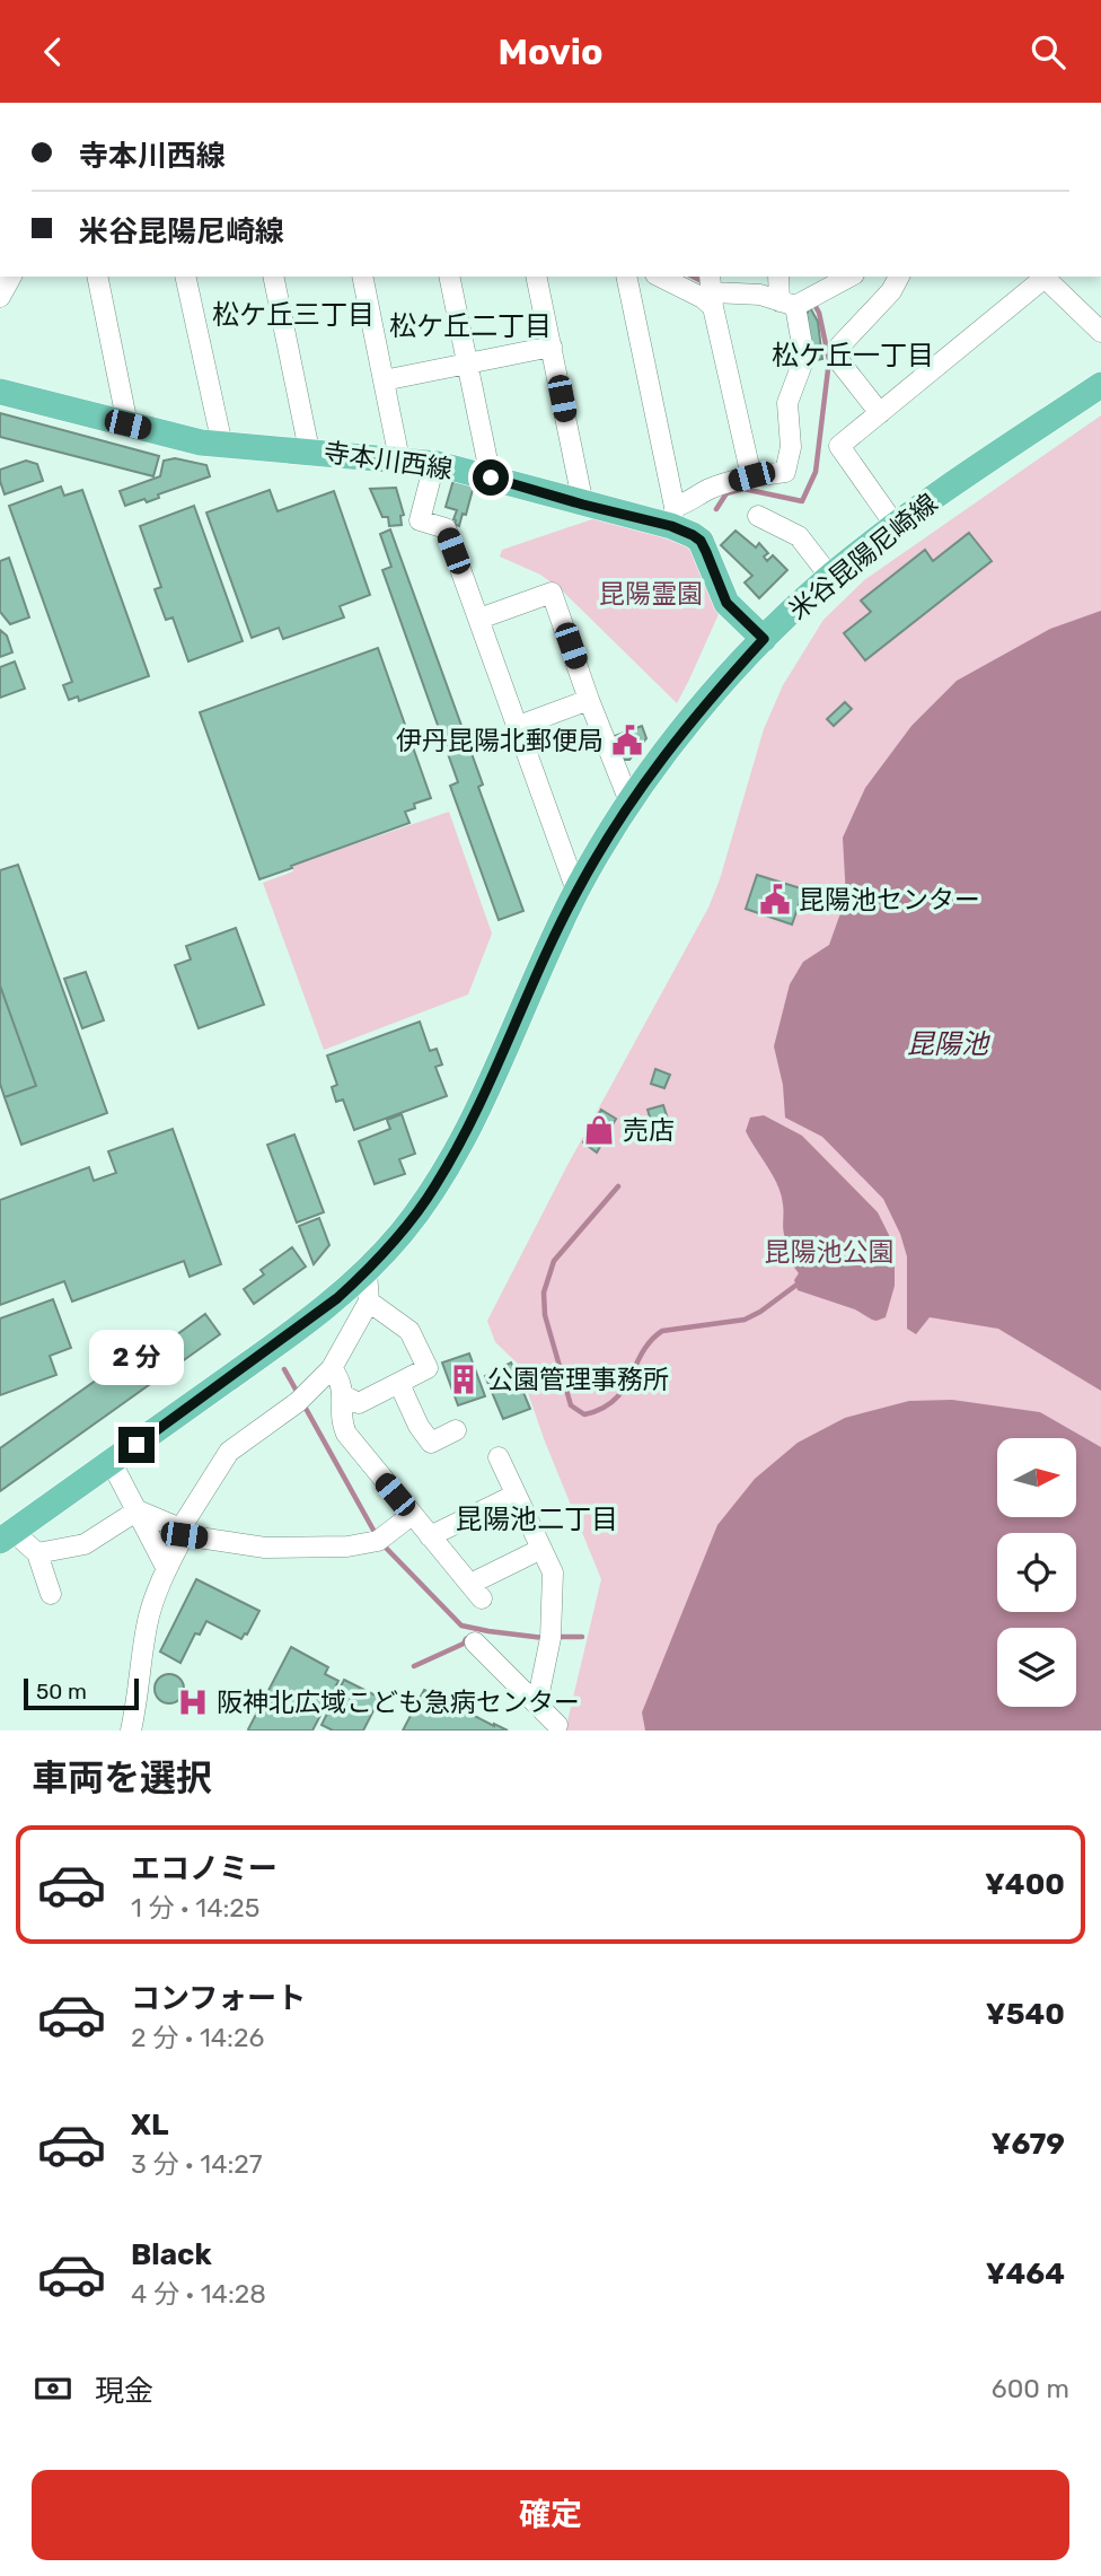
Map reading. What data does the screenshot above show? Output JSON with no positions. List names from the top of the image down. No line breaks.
{"streets":{"main road":["寺本川西線","米谷昆陽尼崎線"]},"crossings":[["寺本川西線","米谷昆陽尼崎線"]],"districts":["松ケ丘三丁目","松ケ丘二丁目","松ケ丘一丁目","昆陽池二丁目"],"water":["昆陽池"],"parks":["昆陽霊園","昆陽池公園"],"places":{"public building":["伊丹昆陽北郵便局","昆陽池センター"],"shop":["売店"],"building":["公園管理事務所"],"hospital":["阪神北広域こども急病センター"]},"scale_bar":"50 m","north":"right","page":{"header":"Movio","banner":["寺本川西線","米谷昆陽尼崎線"],"bubble":"2 分","scale":"50 m","heading":"車両を選択","list":[{"name":"エコノミー","note":"1 分 · 14:25","value":"¥400"},{"name":"コンフォート","note":"2 分 · 14:26","value":"¥540"},{"name":"XL","note":"3 分 · 14:27","value":"¥679"},{"name":"Black","note":"4 分 · 14:28","value":"¥464"}],"pay":["現金","600 m"],"buttons":"確定"}}
